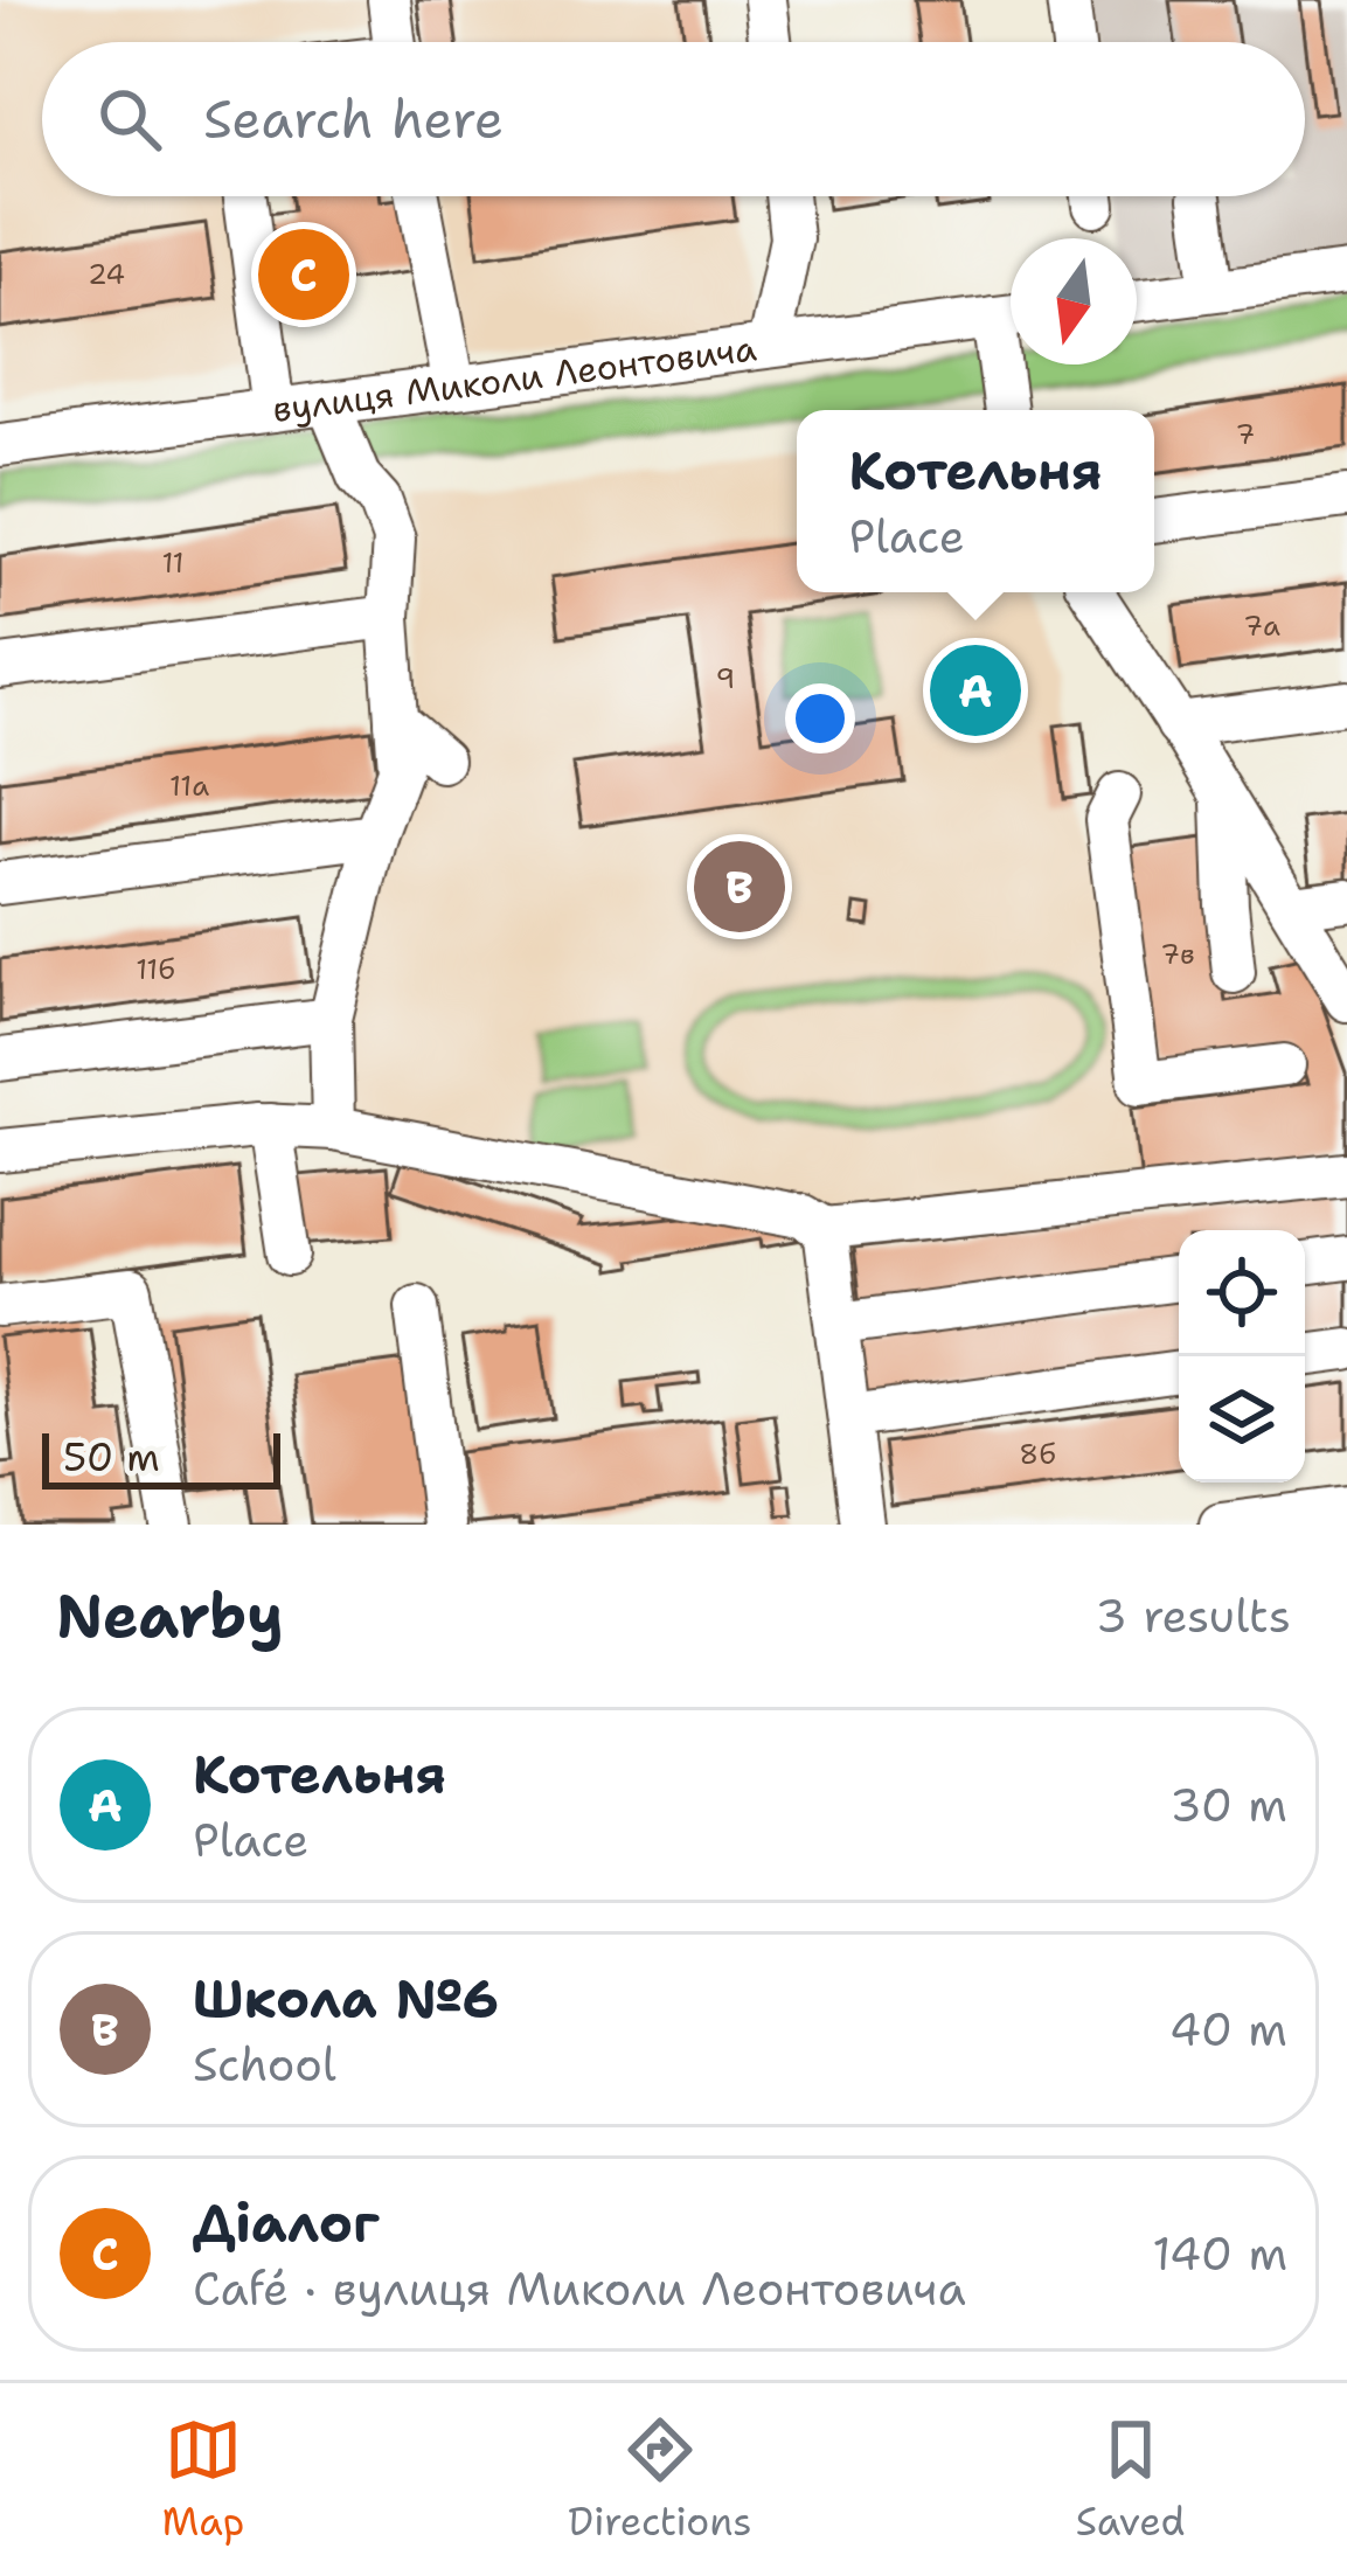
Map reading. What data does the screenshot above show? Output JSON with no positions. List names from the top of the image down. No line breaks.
{"streets":{"street":["вулиця Миколи Леонтовича"]},"house_numbers":["24","7","11","7а","9","11а","7в","11б","8б"],"scale_bar":"50 m","north":"bottom","page":{"search":"Search here","pins":["C","A","B"],"popup":["Котельня","Place"],"scale":"50 m","heading":["Nearby","3 results"],"list":[{"mark":"A","name":"Котельня","note":"Place","value":"30 m"},{"mark":"B","name":"Школа №6","note":"School","value":"40 m"},{"mark":"C","name":"Діалог","note":"Café · вулиця Миколи Леонтовича","value":"140 m"}],"nav":["Map","Directions","Saved"]}}
